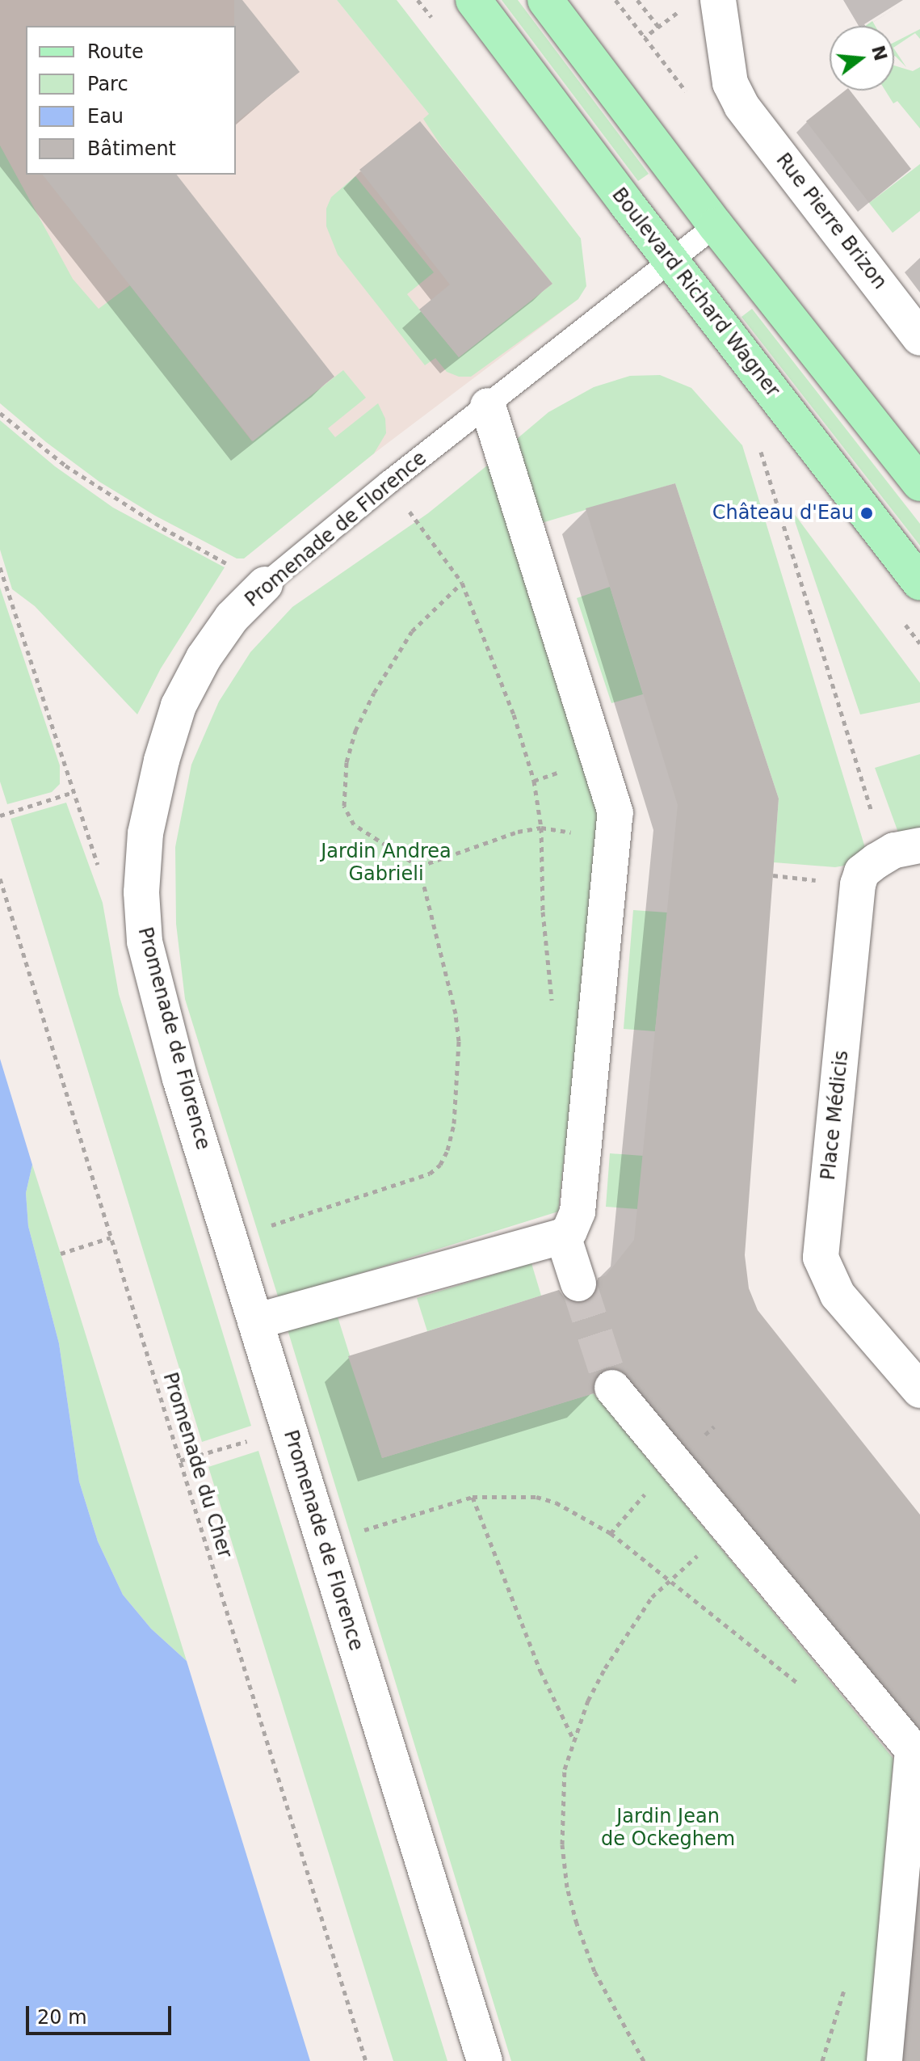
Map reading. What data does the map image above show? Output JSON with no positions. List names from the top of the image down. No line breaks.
{"streets":{"main road":["Boulevard Richard Wagner"],"street":["Rue Pierre Brizon","Promenade de Florence","Place Médicis"],"path":["Promenade du Cher"]},"crossings":[["Boulevard Richard Wagner","Promenade de Florence"]],"parks":["Jardin Andrea Gabrieli","Jardin Jean de Ockeghem"],"places":["Château d'Eau"],"legend":["Route","Parc","Eau","Bâtiment"],"scale_bar":"20 m","north":"right"}
